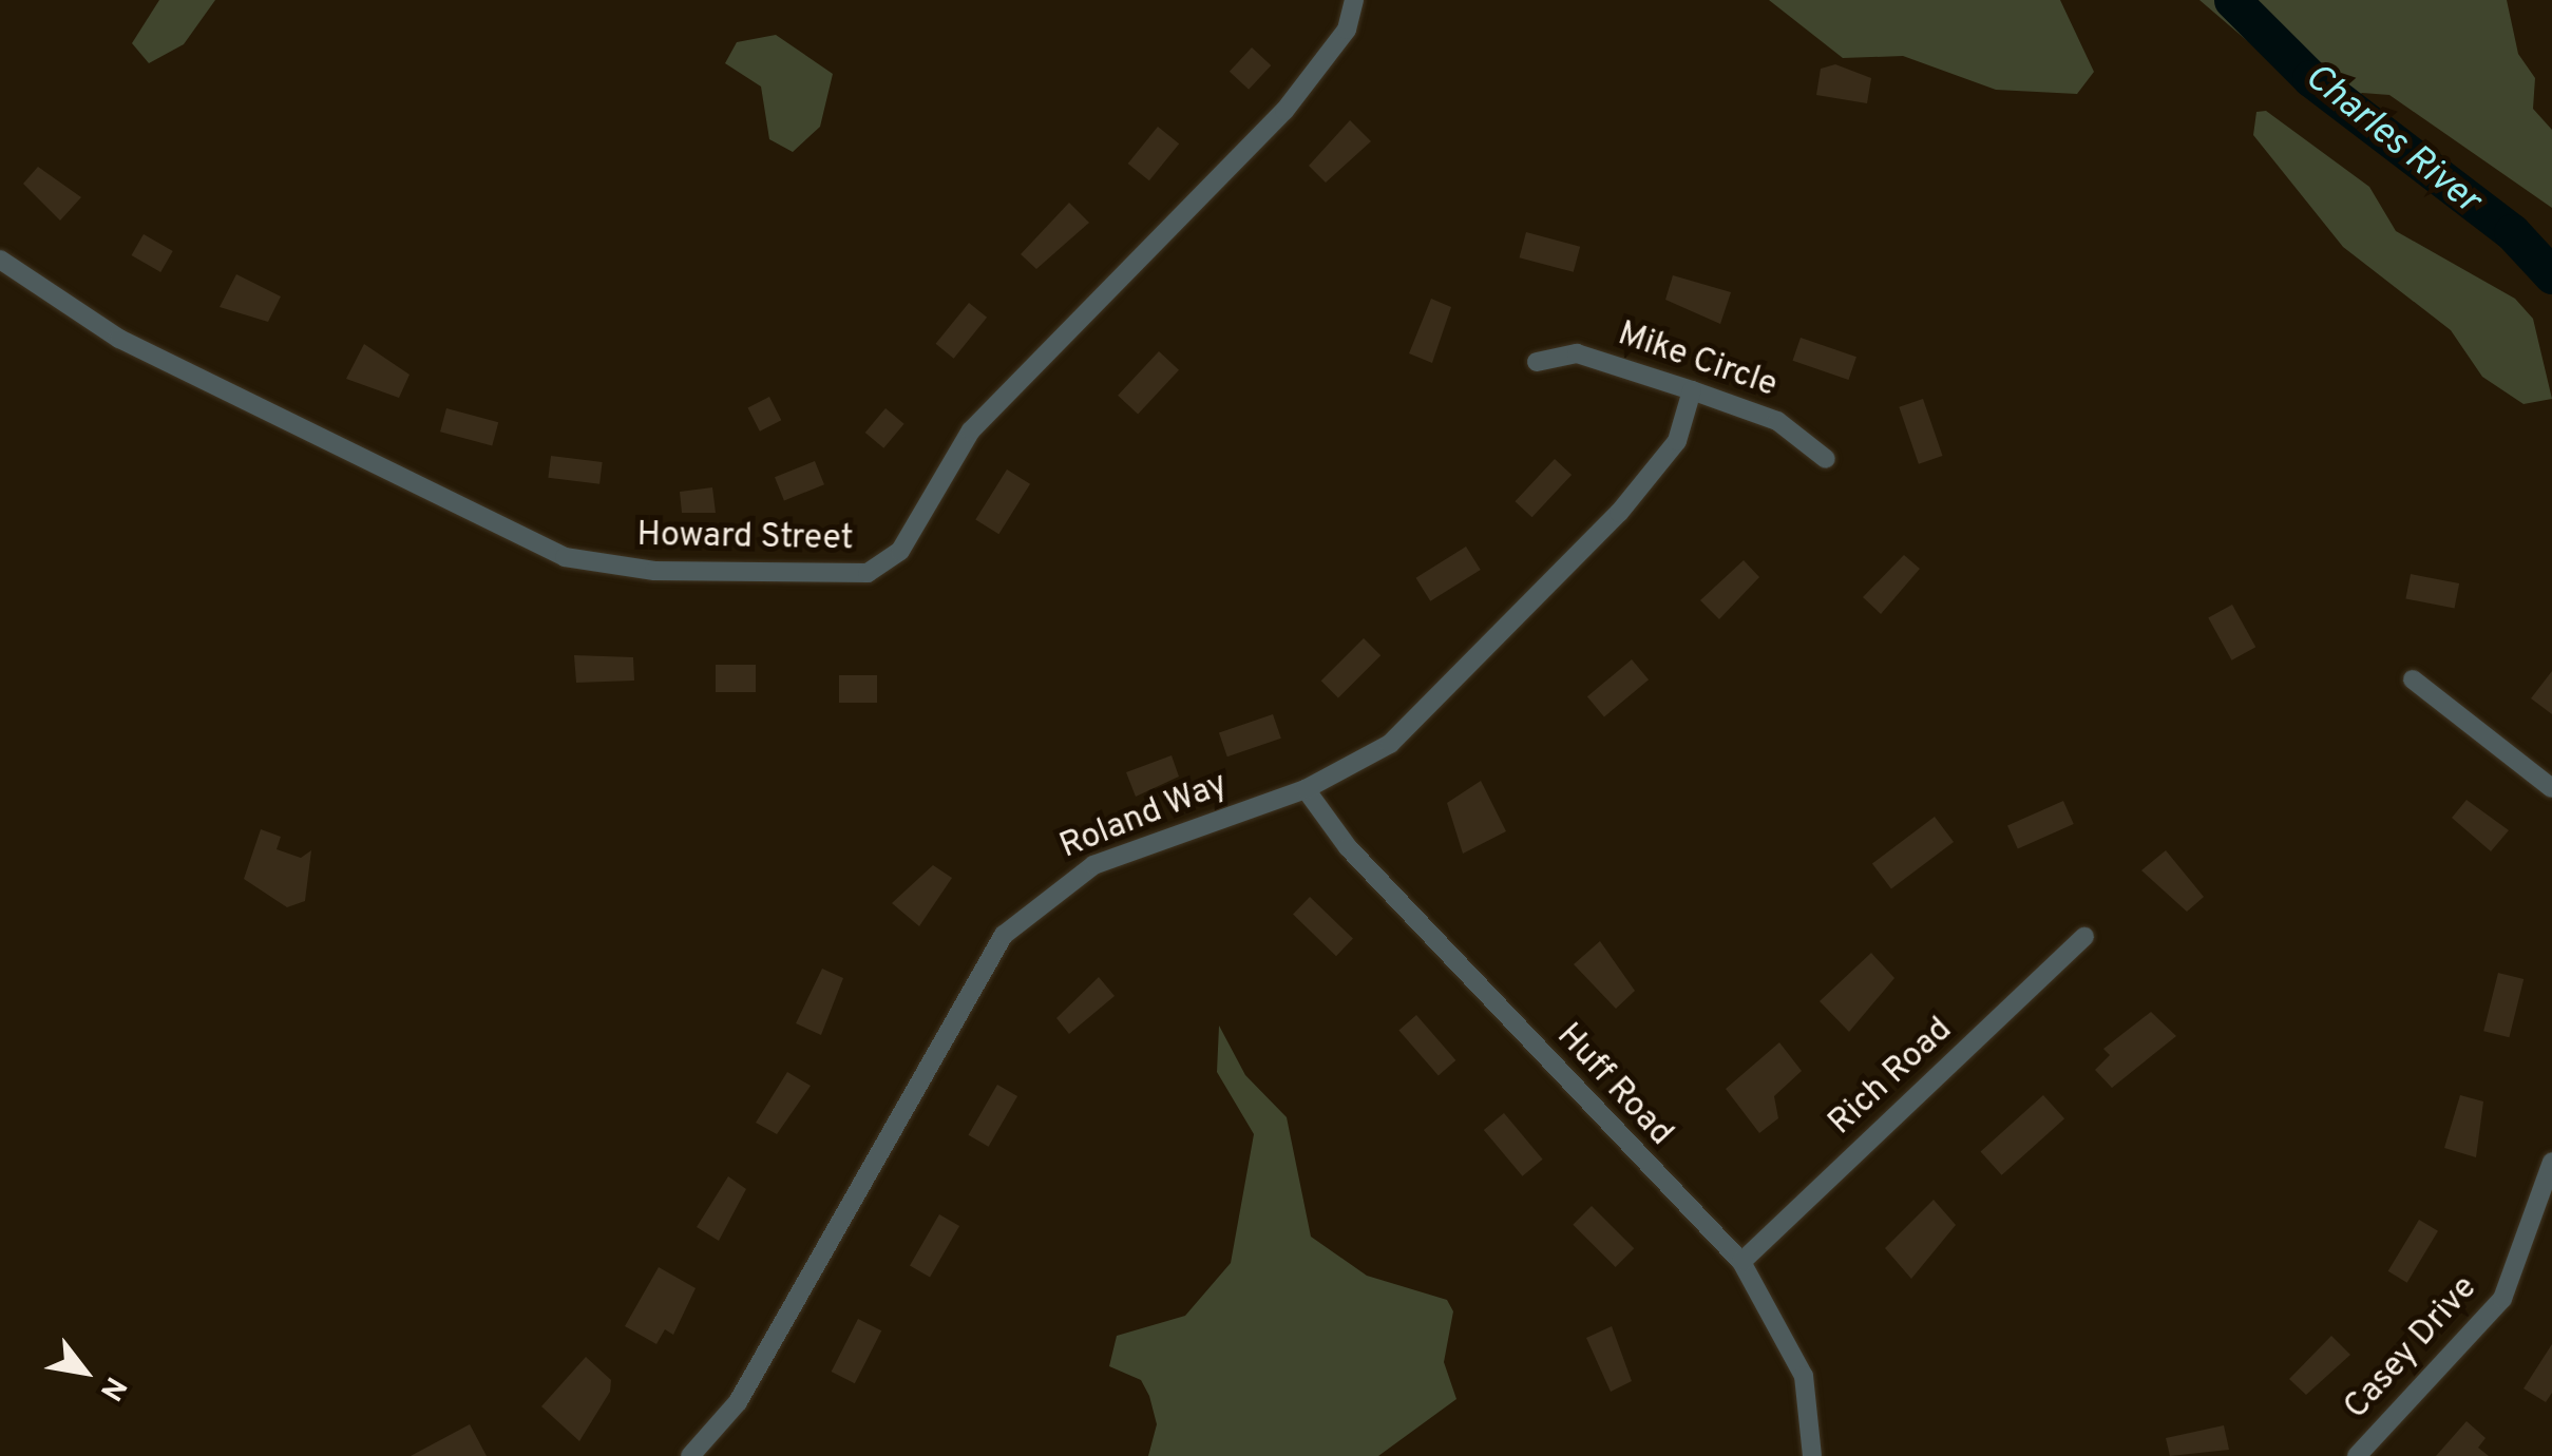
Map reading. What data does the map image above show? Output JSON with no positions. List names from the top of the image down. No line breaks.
{"streets":{"street":["Mike Circle","Howard Street","Roland Way","Rich Road","Huff Road","Casey Drive"]},"crossings":[["Mike Circle","Roland Way"],["Roland Way","Huff Road"],["Rich Road","Huff Road"]],"water":["Charles River"],"north":"bottom right"}
